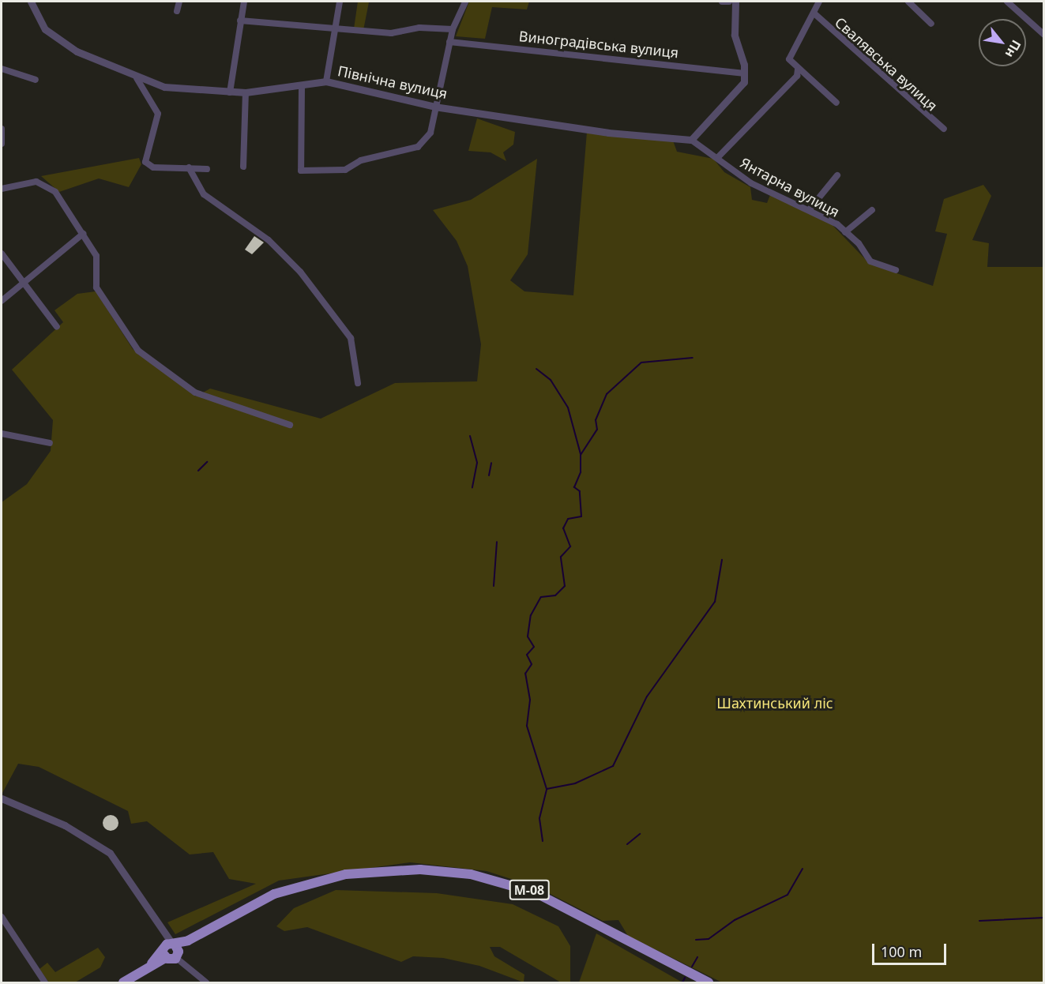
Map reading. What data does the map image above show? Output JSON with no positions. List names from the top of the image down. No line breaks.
{"streets":{"highway":["М-08"],"street":["Виноградівська вулиця","Свалявська вулиця","Північна вулиця","Янтарна вулиця"]},"crossings":[["Північна вулиця","Янтарна вулиця"]],"parks":["Шахтинський ліс"],"scale_bar":"100 m","north":"bottom right"}
